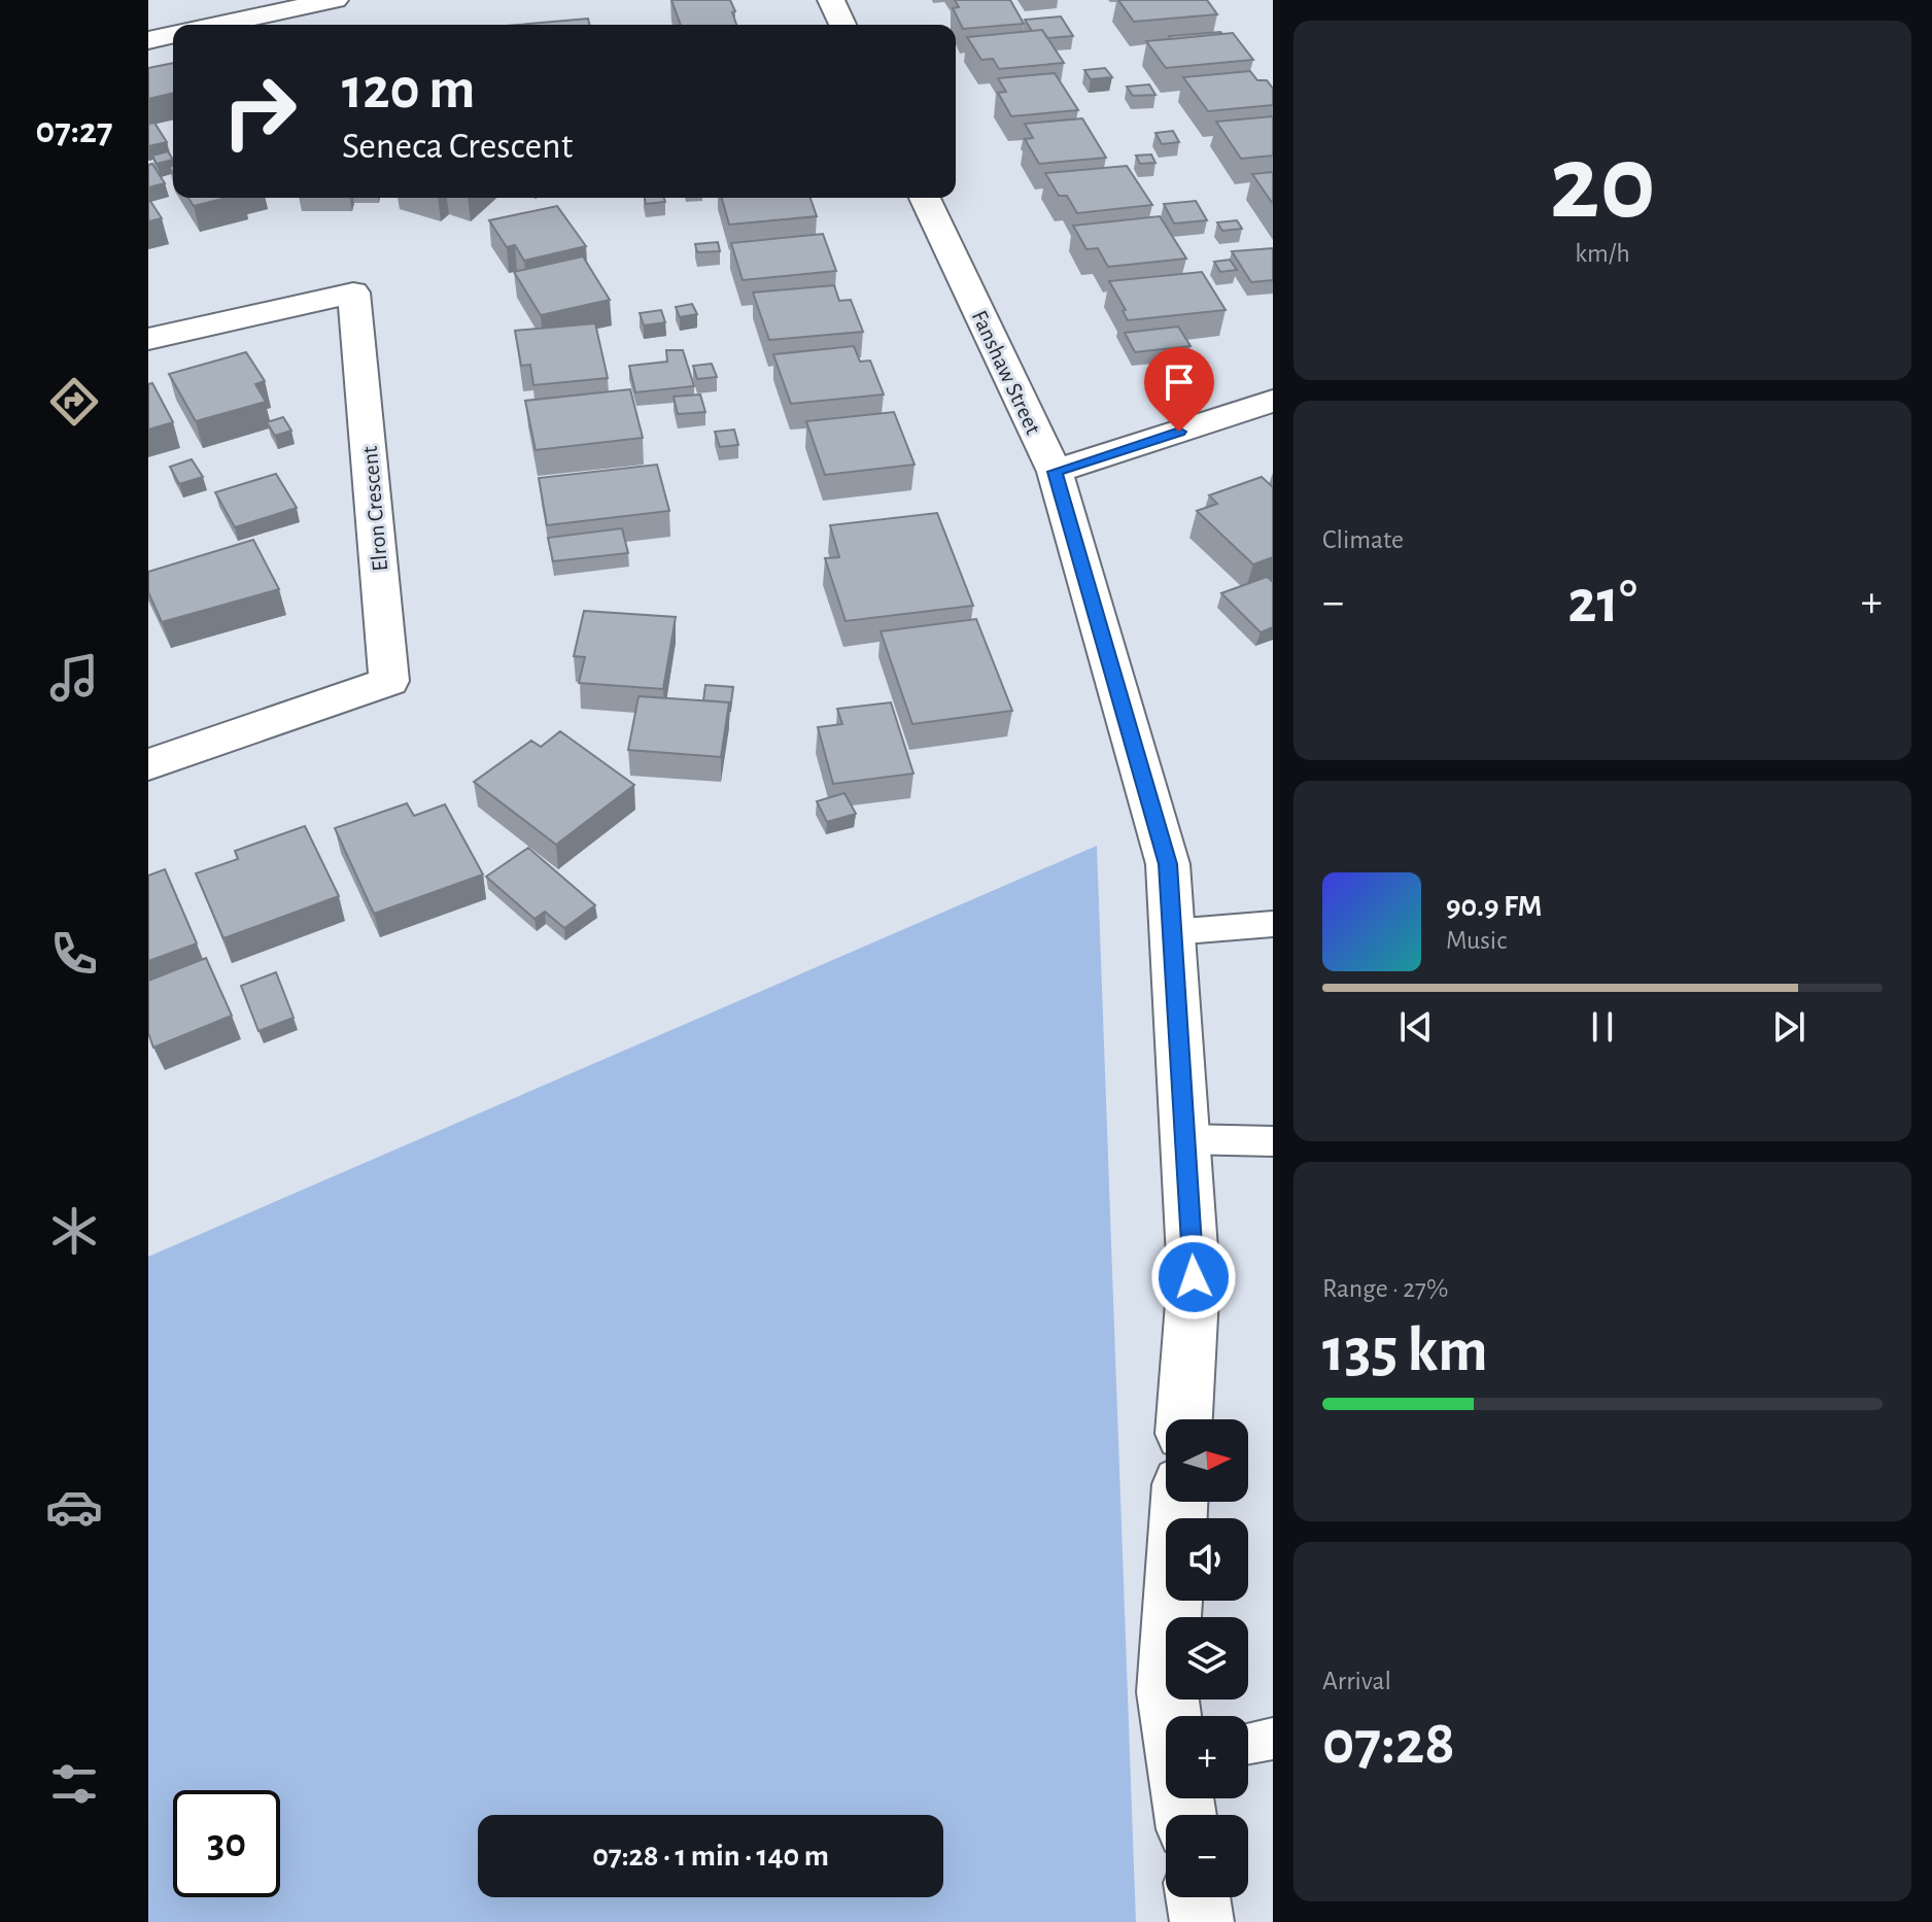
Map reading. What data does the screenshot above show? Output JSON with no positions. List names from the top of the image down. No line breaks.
{"streets":{"street":["Fanshaw Street","Elron Crescent"]},"north":"right","page":{"tabs":"07:27","tile":[["20","km/h"],"Climate",["Range · 27%","135 km"],["Arrival","07:28"]],"turn":["120 m","Seneca Crescent"],"heat":["−","21°","+"],"song":["90.9 FM","Music"],"map_buttons":["+","−"],"limit":"30","trip":"07:28 · 1 min · 140 m"}}
